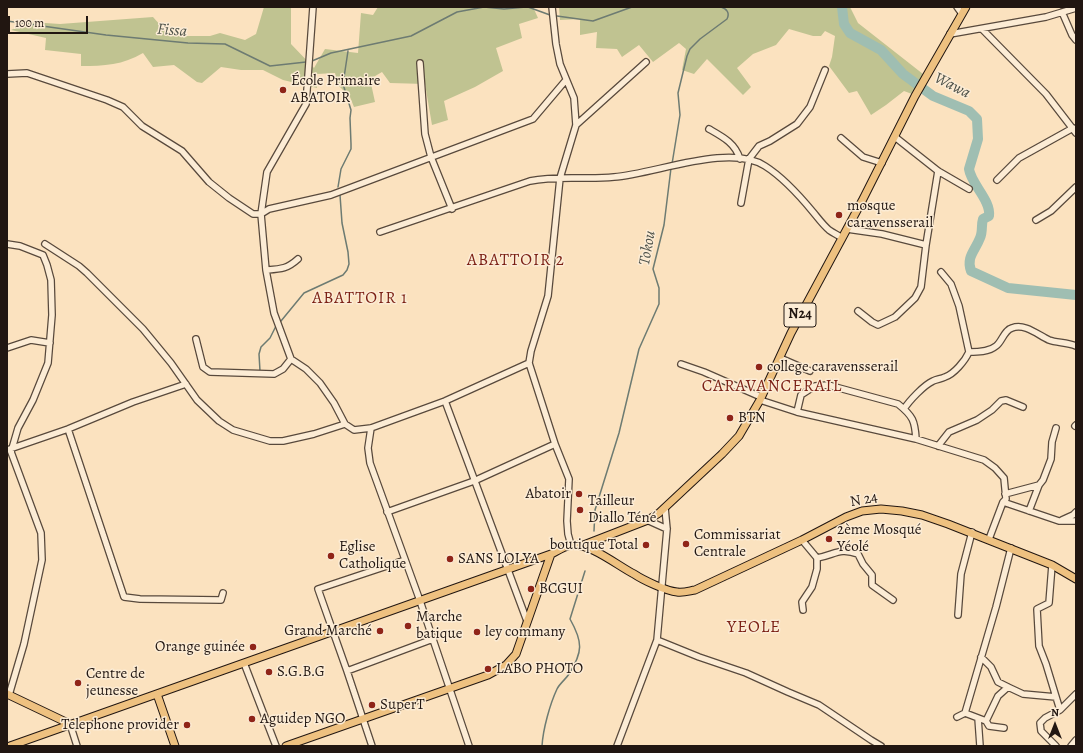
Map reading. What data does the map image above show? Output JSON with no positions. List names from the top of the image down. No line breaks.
{"streets":{"main road":["N24","N 24"]},"crossings":[["N24","N 24"]],"districts":["ABATTOIR 2","ABATTOIR 1","CARAVANCERAIL","YEOLE"],"water":["Fissa","Wawa","Tokou"],"places":["École Primaire ABATOIR","mosque caravensserail","college caravensserail","BTN","Abatoir","Tailleur Diallo Téné","2ème Mosqué Yéolé","Commissariat Centrale","boutique Total","Eglise Catholique","SANS LOI YA","BCGUI","Marche batique","Grand Marché","ley commany","Orange guinée","LABO PHOTO","S.G.B.G","Centre de jeunesse","SuperT","Aguidep NGO","Telephone provider"],"scale_bar":"100 m","north":"top"}
